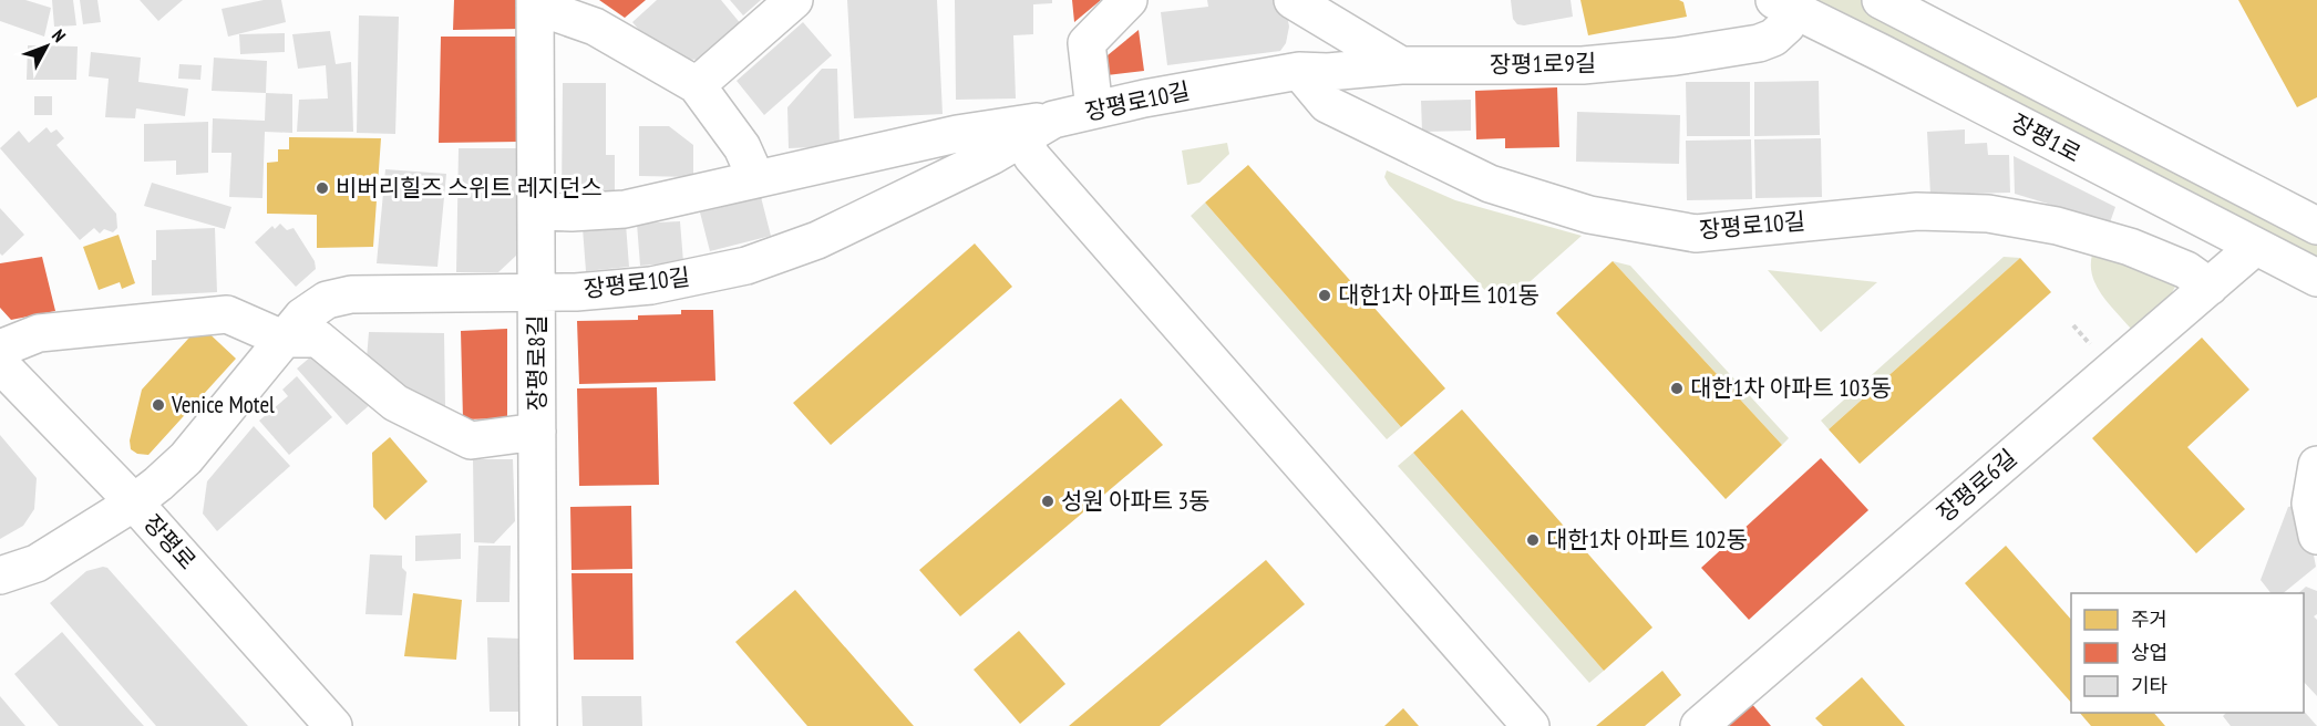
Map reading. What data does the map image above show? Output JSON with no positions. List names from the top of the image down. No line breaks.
{"streets":{"street":["장평1로9길","장평로10길","장평1로","장평로8길","장평로6길","장평로"]},"crossings":[["장평1로9길","장평로10길"],["장평1로9길","장평1로"],["장평로10길","장평로8길"],["장평로10길","장평로6길"],["장평로10길","장평로"],["장평1로","장평로6길"]],"places":["비버리힐즈 스위트 레지던스","대한1차 아파트 101동","대한1차 아파트 103동","Venice Motel","성원 아파트 3동","대한1차 아파트 102동"],"legend":["주거","상업","기타"],"north":"top right"}
